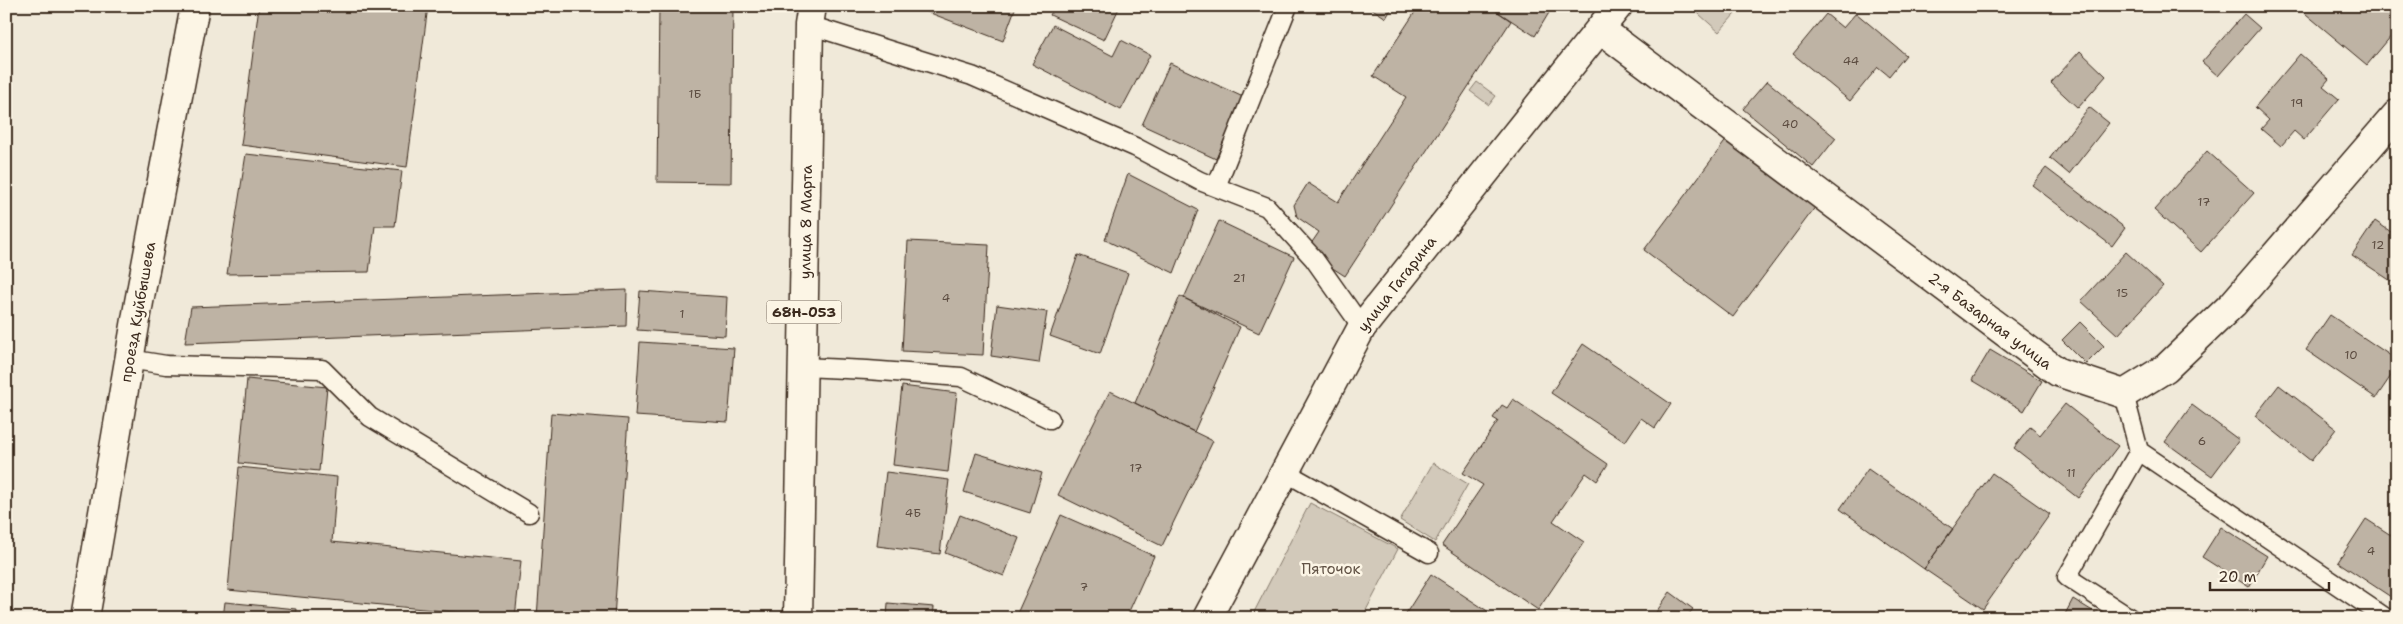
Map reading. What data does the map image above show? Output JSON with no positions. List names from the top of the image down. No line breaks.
{"streets":{"street":["улица 8 Марта","улица Гагарина","проезд Куйбышева","68Н-053","2-я Базарная улица"]},"crossings":[["улица Гагарина","2-я Базарная улица"]],"parks":["Пяточок"],"house_numbers":["44","1Б","19","40","17","12","21","15","4","1","10","6","17","11","4Б","4","7"],"scale_bar":"20 m"}
